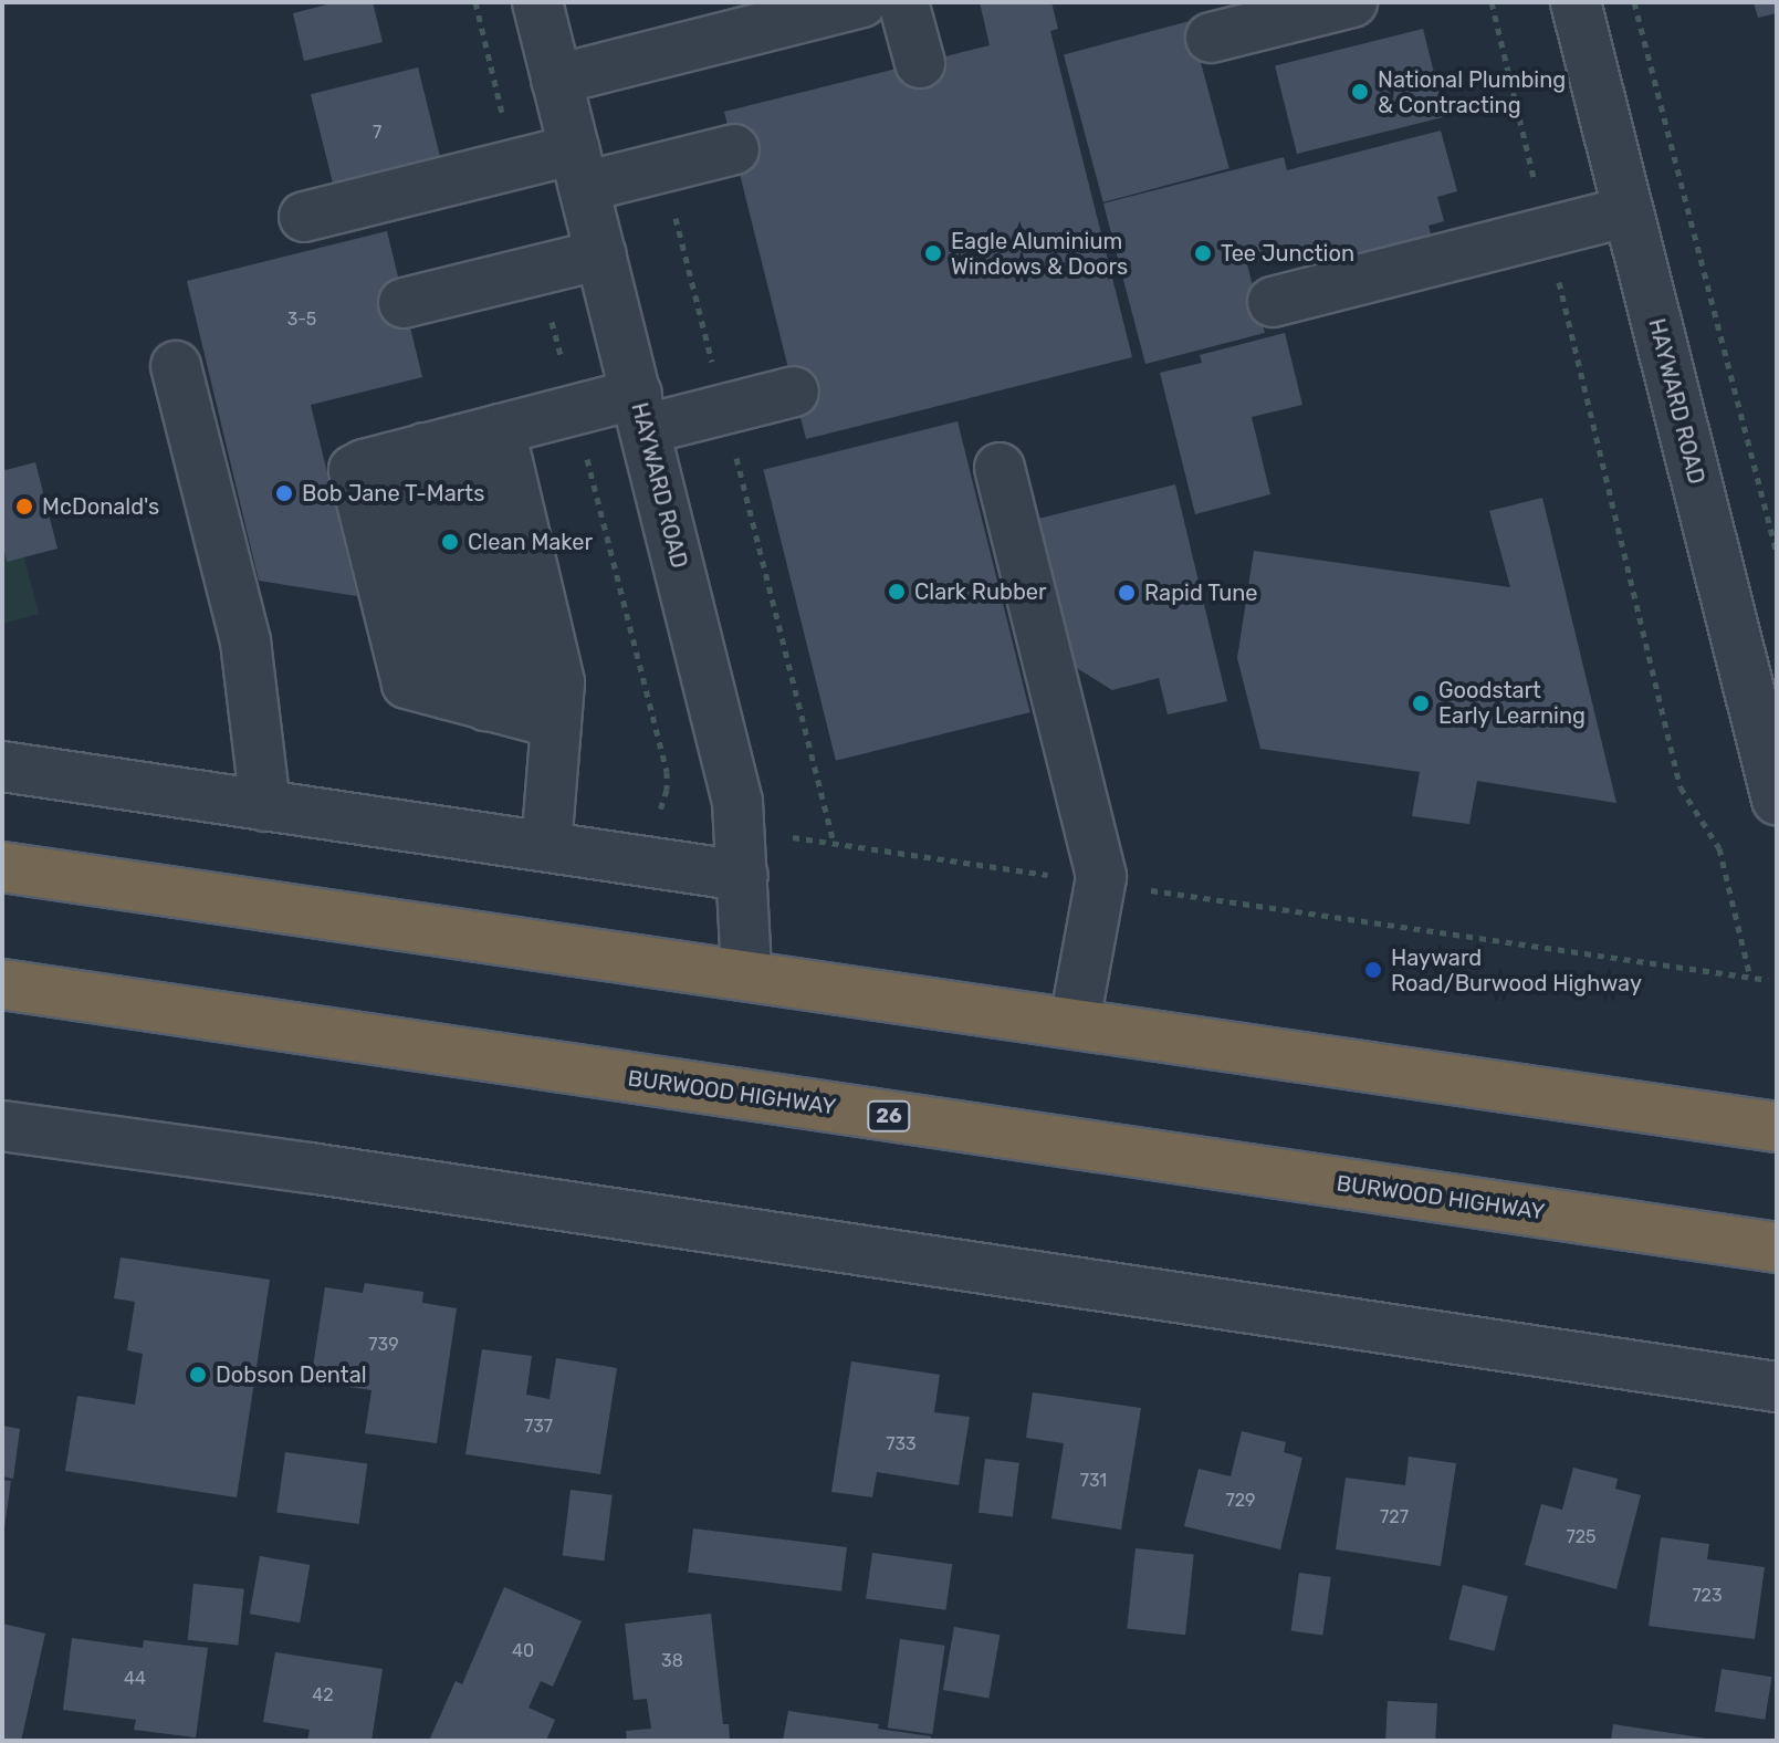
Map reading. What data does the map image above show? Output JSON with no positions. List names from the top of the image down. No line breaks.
{"streets":{"highway":["BURWOOD HIGHWAY","26"],"street":["HAYWARD ROAD"]},"places":["National Plumbing & Contracting","Eagle Aluminium Windows & Doors","Tee Junction","Bob Jane T-Marts","McDonald's","Clean Maker","Clark Rubber","Rapid Tune","Goodstart Early Learning","Hayward Road/Burwood Highway","Dobson Dental"],"house_numbers":["7","3-5","739","737","733","731","729","727","725","723","40","38","44","42"]}
